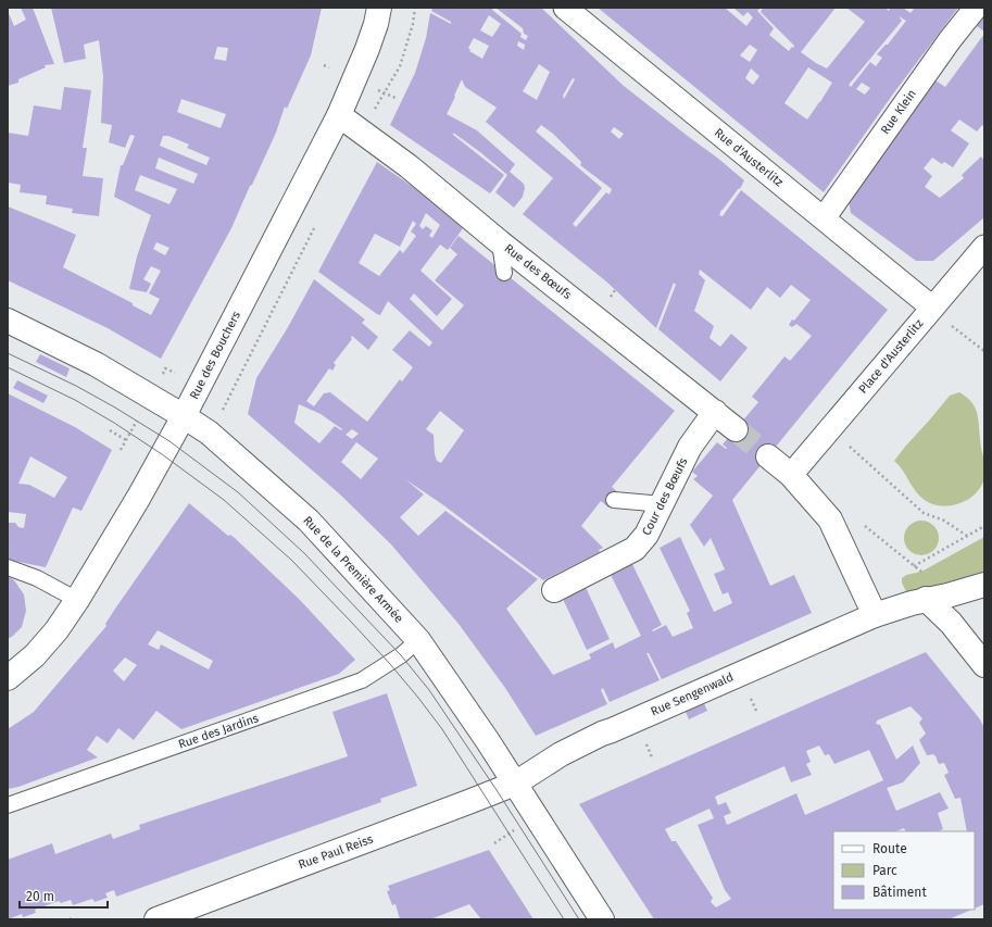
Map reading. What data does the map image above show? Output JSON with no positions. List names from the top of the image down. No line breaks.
{"streets":{"street":["Rue Klein","Rue d'Austerlitz","Rue des Bœufs","Rue des Bouchers","Place d'Austerlitz","Cour des Bœufs","Rue de la Première Armée","Rue Sengenwald","Rue Paul Reiss"],"lane":["Rue des Jardins"]},"crossings":[["Rue Klein","Rue d'Austerlitz"],["Rue d'Austerlitz","Place d'Austerlitz"],["Rue des Bœufs","Rue des Bouchers"],["Rue des Bœufs","Cour des Bœufs"],["Rue des Bouchers","Rue de la Première Armée"],["Rue de la Première Armée","Rue Sengenwald"],["Rue de la Première Armée","Rue des Jardins"],["Rue de la Première Armée","Rue Paul Reiss"],["Rue Sengenwald","Rue Paul Reiss"]],"legend":["Route","Parc","Bâtiment"],"scale_bar":"20 m"}
